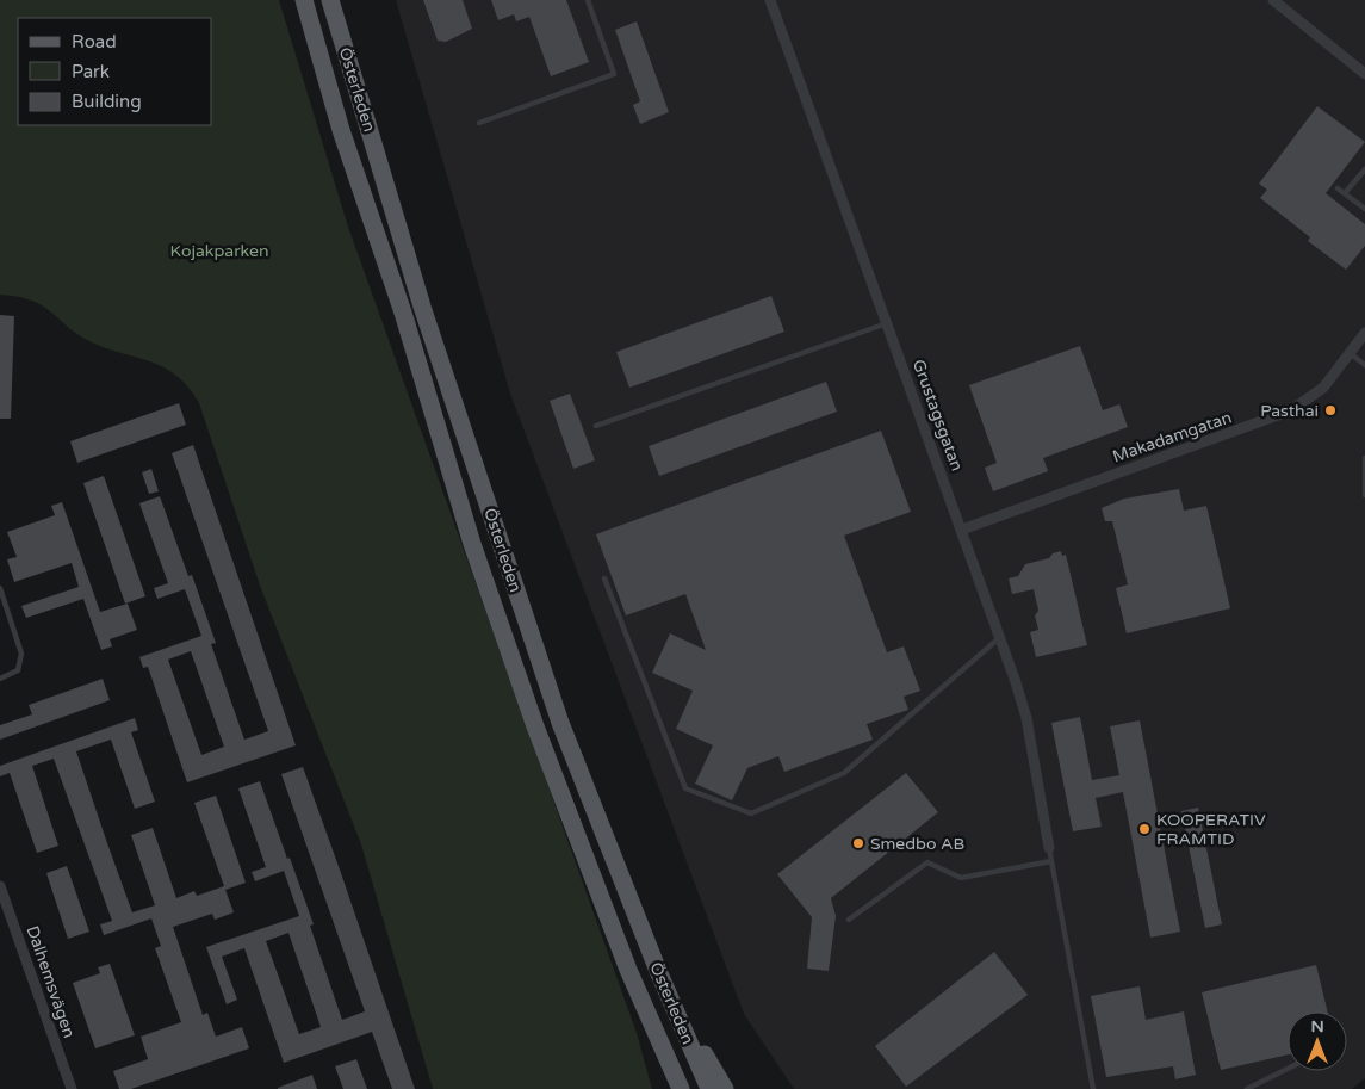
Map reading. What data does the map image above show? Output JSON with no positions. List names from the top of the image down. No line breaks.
{"streets":{"main road":["Österleden"],"street":["Grustagsgatan","Makadamgatan","Dalhemsvägen"]},"crossings":[["Grustagsgatan","Makadamgatan"]],"parks":["Kojakparken"],"places":["Pasthai","KOOPERATIV FRAMTID","Smedbo AB"],"legend":["Road","Park","Building"],"north":"top"}
